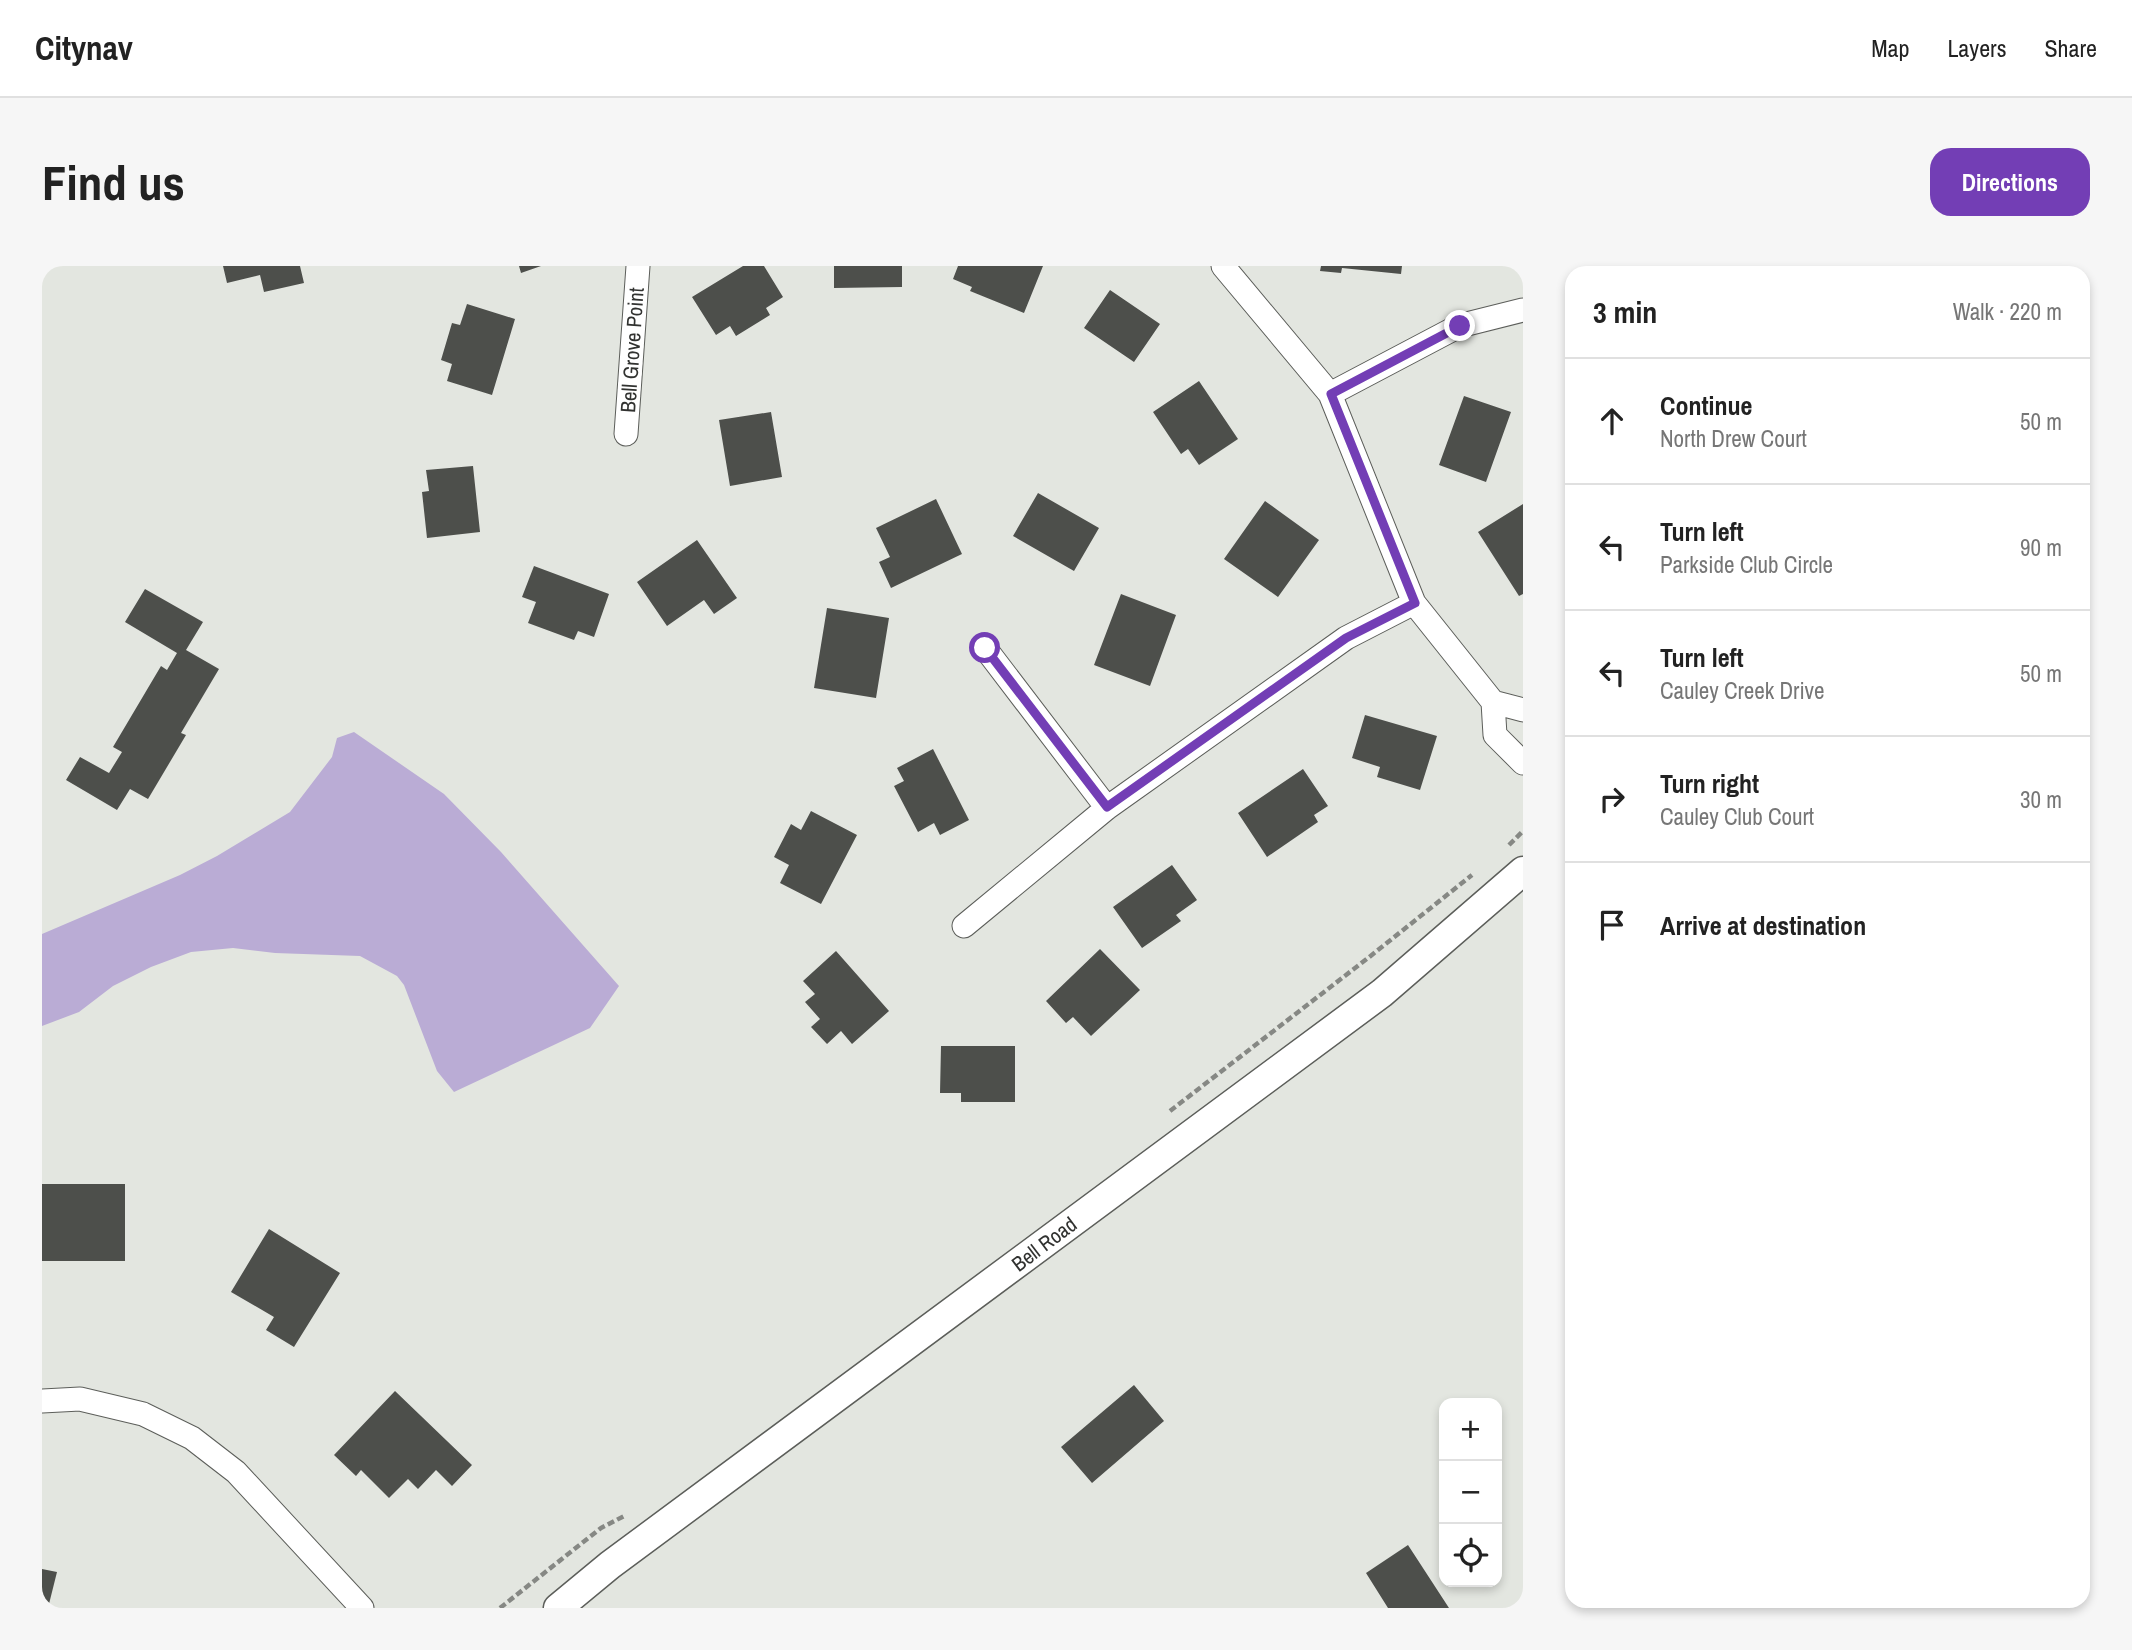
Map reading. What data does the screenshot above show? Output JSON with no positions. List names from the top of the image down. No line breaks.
{"streets":{"street":["Bell Grove Point","Bell Road"]},"page":{"header":"Citynav","nav":["Map","Layers","Share"],"buttons":"Directions","title":"Find us","heading":["3 min","Walk · 220 m"],"list":[["Continue","North Drew Court","50 m"],["Turn left","Parkside Club Circle","90 m"],["Turn left","Cauley Creek Drive","50 m"],["Turn right","Cauley Club Court","30 m"],"Arrive at destination"],"map_buttons":["+","−"]}}
